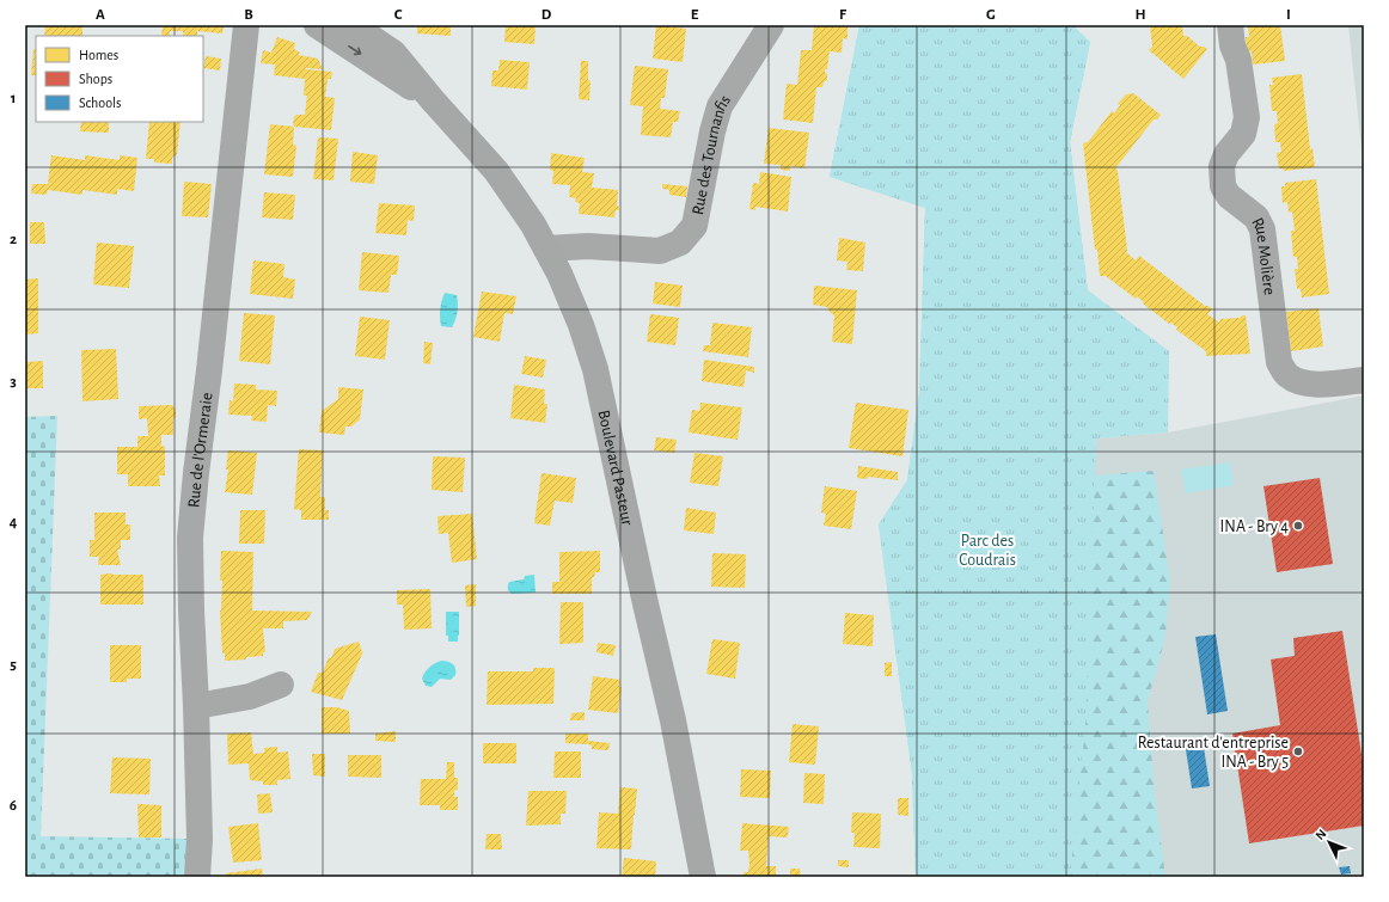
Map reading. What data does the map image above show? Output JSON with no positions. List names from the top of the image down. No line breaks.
{"streets":{"main road":["Boulevard Pasteur"],"street":["Rue des Tournanfis","Rue Molière","Rue de l'Ormeraie"]},"crossings":[["Rue des Tournanfis","Boulevard Pasteur"]],"parks":["Parc des Coudrais"],"places":["INA - Bry 4","Restaurant d'entreprise INA - Bry 5"],"legend":["Homes","Shops","Schools"],"north":"top left","grid":{"columns":["A","B","C","D","E","F","G","H","I"],"rows":["1","2","3","4","5","6"]}}
